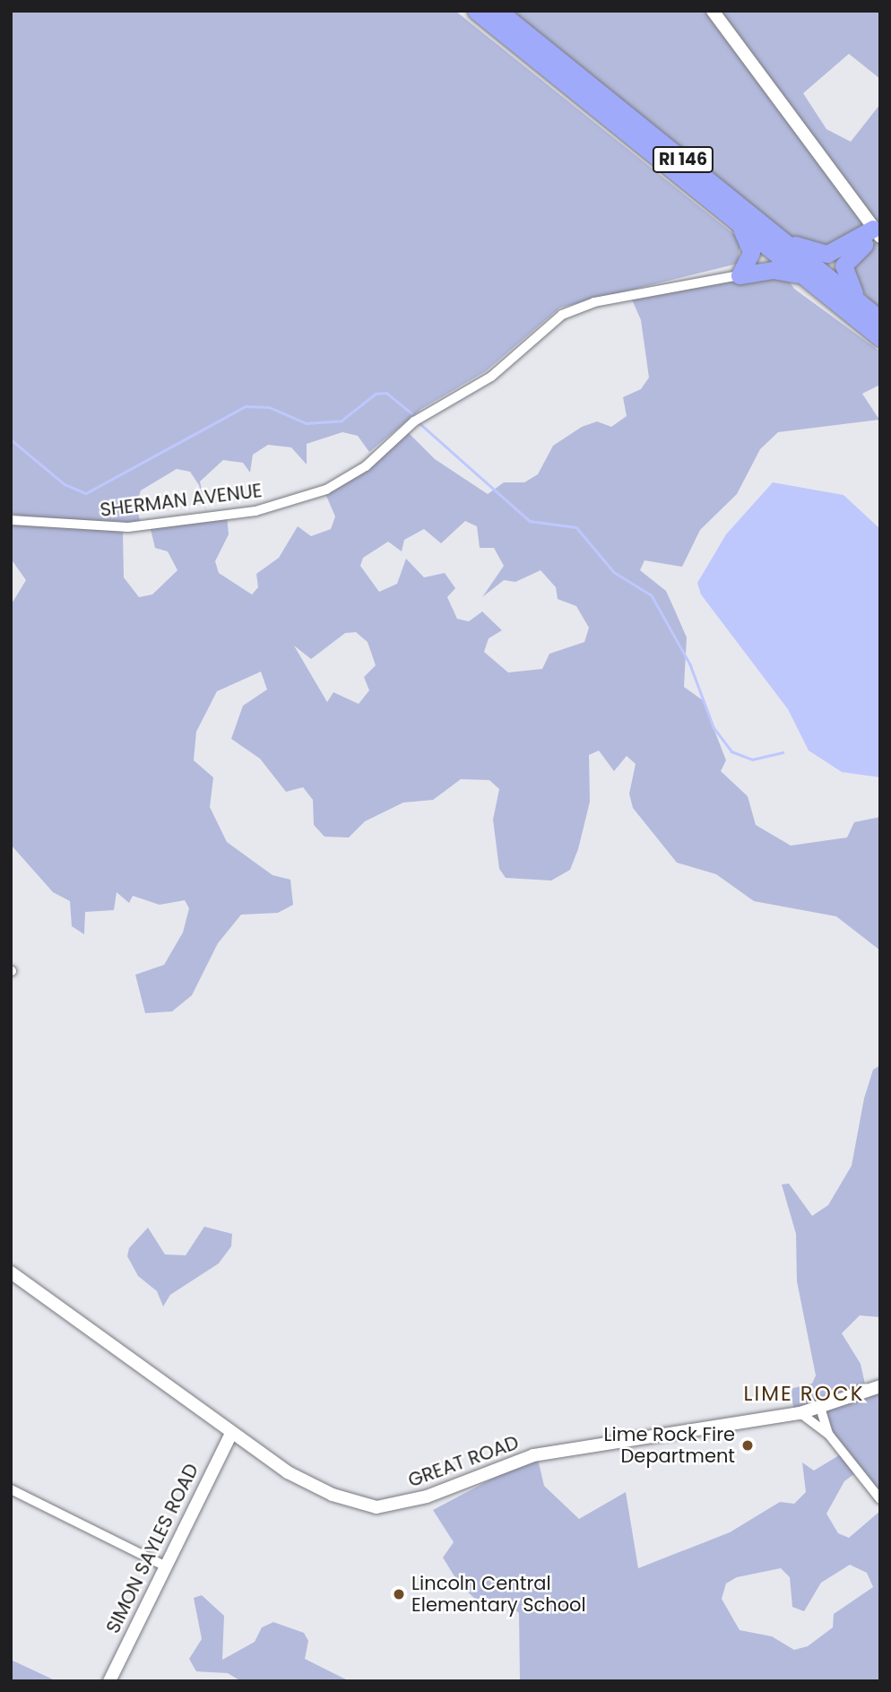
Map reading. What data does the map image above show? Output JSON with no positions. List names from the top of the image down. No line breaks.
{"streets":{"highway":["RI 146"],"street":["SHERMAN AVENUE","GREAT ROAD","SIMON SAYLES ROAD"]},"crossings":[["GREAT ROAD","SIMON SAYLES ROAD"]],"districts":["LIME ROCK"],"places":["Lime Rock Fire Department","Lincoln Central Elementary School"]}
